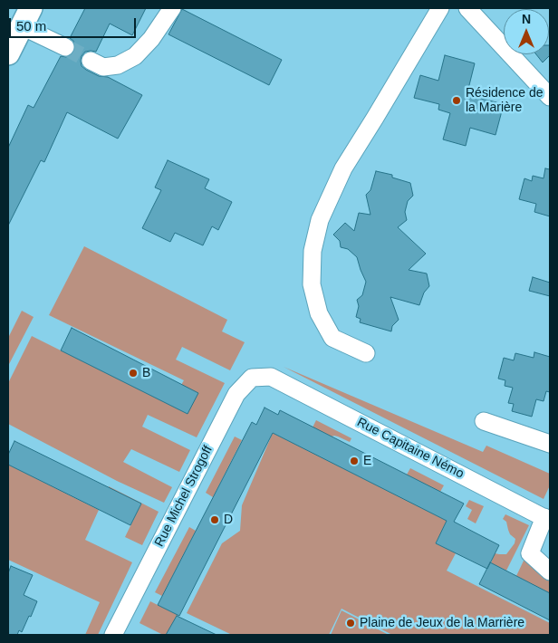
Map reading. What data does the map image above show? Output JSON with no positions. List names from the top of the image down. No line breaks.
{"streets":{"street":["Rue Capitaine Némo","Rue Michel Strogoff"]},"crossings":[["Rue Capitaine Némo","Rue Michel Strogoff"]],"places":["Résidence de la Marière","B","E","D","Plaine de Jeux de la Marrière"],"scale_bar":"50 m","north":"top"}
